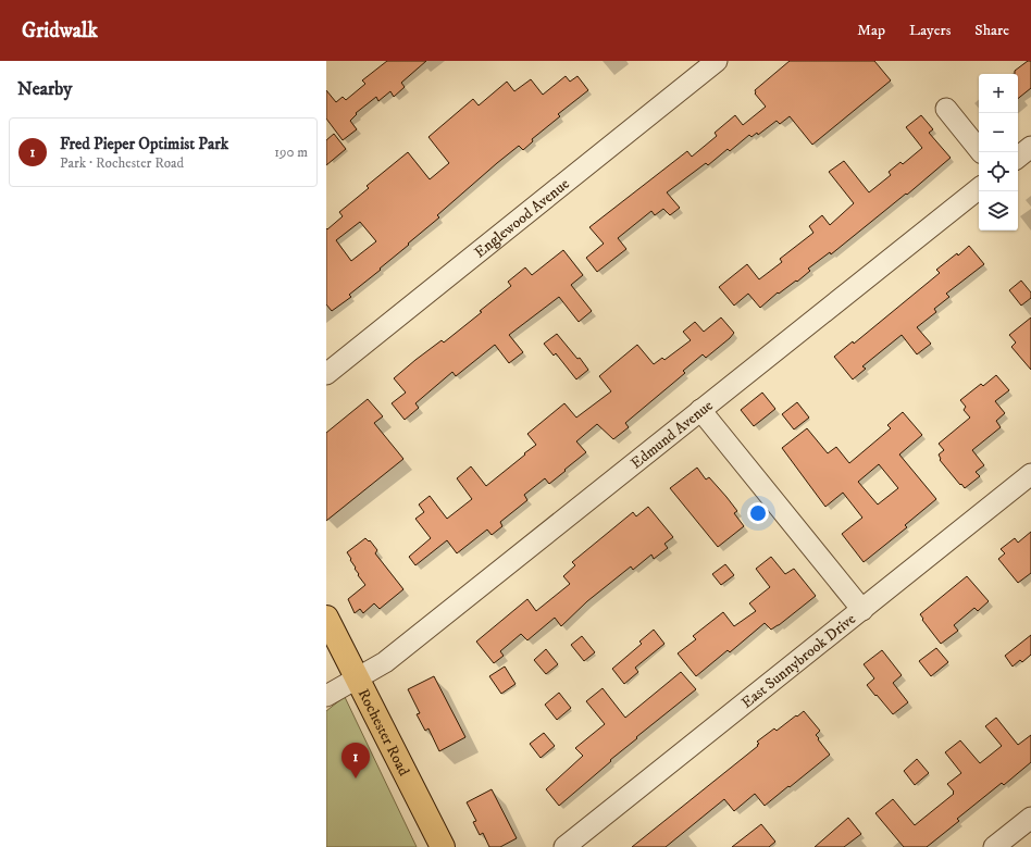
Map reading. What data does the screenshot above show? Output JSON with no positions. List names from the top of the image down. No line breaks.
{"streets":{"main road":["Rochester Road"],"street":["Englewood Avenue","Edmund Avenue","East Sunnybrook Drive"]},"crossings":[["Edmund Avenue","Rochester Road"]],"page":{"header":"Gridwalk","nav":["Map","Layers","Share"],"heading":"Nearby","map_buttons":["+","−"],"list":[{"mark":"1","name":"Fred Pieper Optimist Park","note":"Park · Rochester Road","value":"190 m"}],"pins":"1"}}
